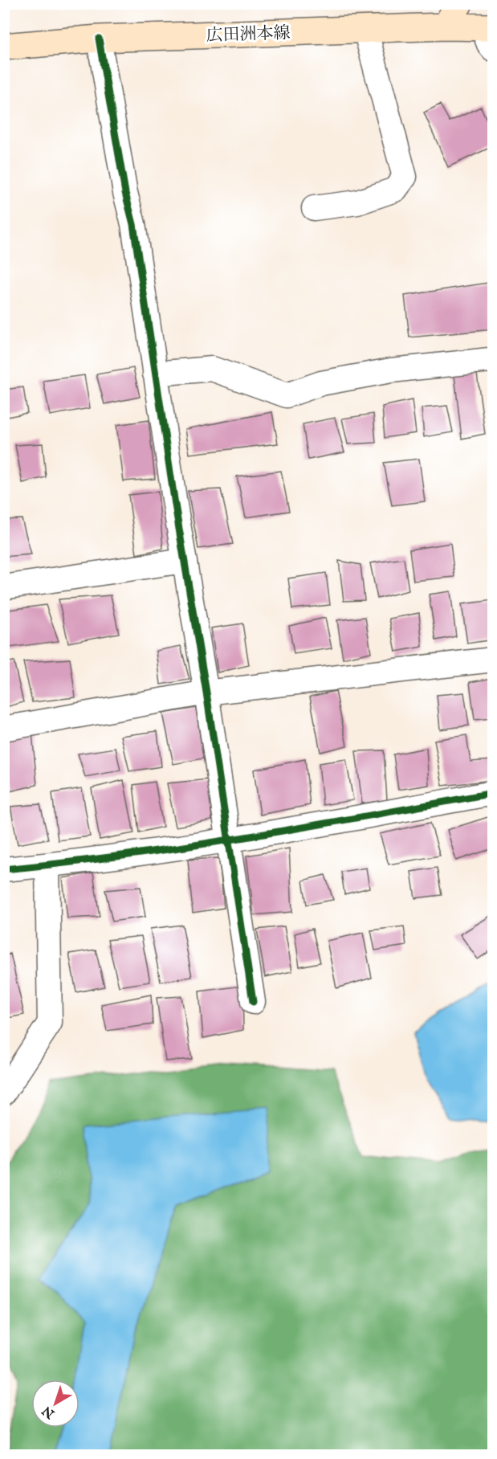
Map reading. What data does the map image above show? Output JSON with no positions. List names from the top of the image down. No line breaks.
{"streets":{"main road":["広田洲本線"]},"north":"bottom left"}
